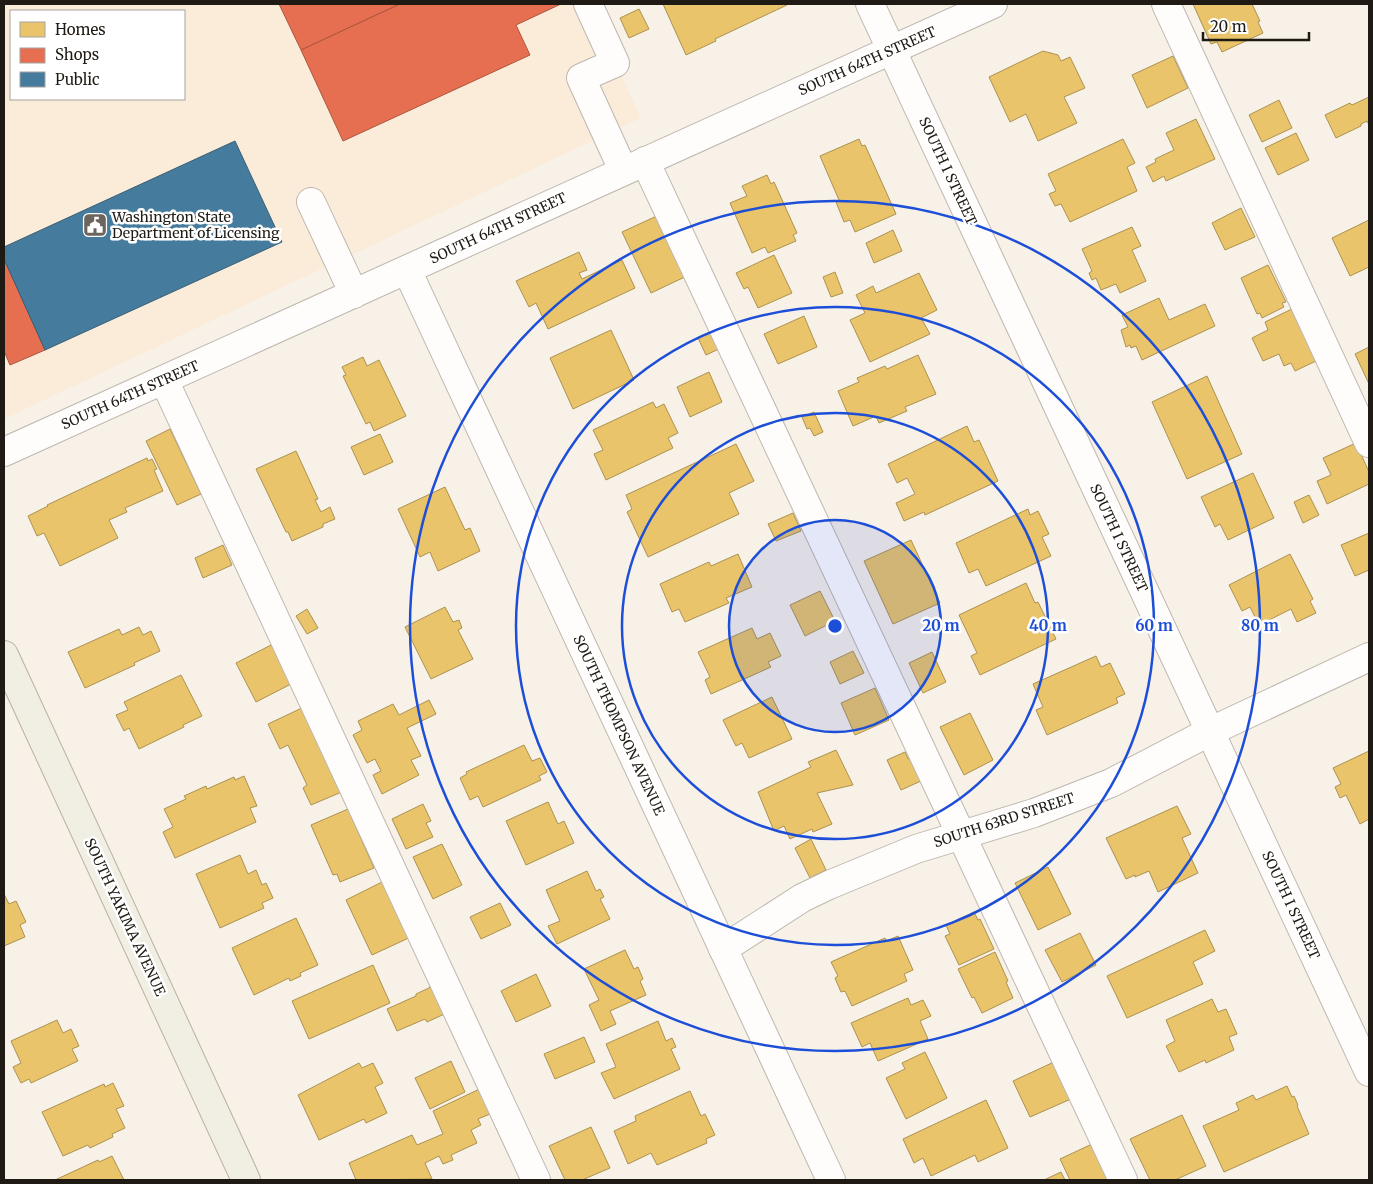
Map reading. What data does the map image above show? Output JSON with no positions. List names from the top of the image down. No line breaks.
{"streets":{"main road":["SOUTH YAKIMA AVENUE"],"street":["SOUTH 64TH STREET","SOUTH I STREET","SOUTH THOMPSON AVENUE","SOUTH 63RD STREET"]},"crossings":[["SOUTH 64TH STREET","SOUTH I STREET"],["SOUTH 64TH STREET","SOUTH THOMPSON AVENUE"],["SOUTH I STREET","SOUTH 63RD STREET"],["SOUTH THOMPSON AVENUE","SOUTH 63RD STREET"]],"places":{"public building":["Washington State Department of Licensing"]},"legend":["Homes","Shops","Public"],"scale_bar":"20 m","rings":["20 m","40 m","60 m","80 m"]}
